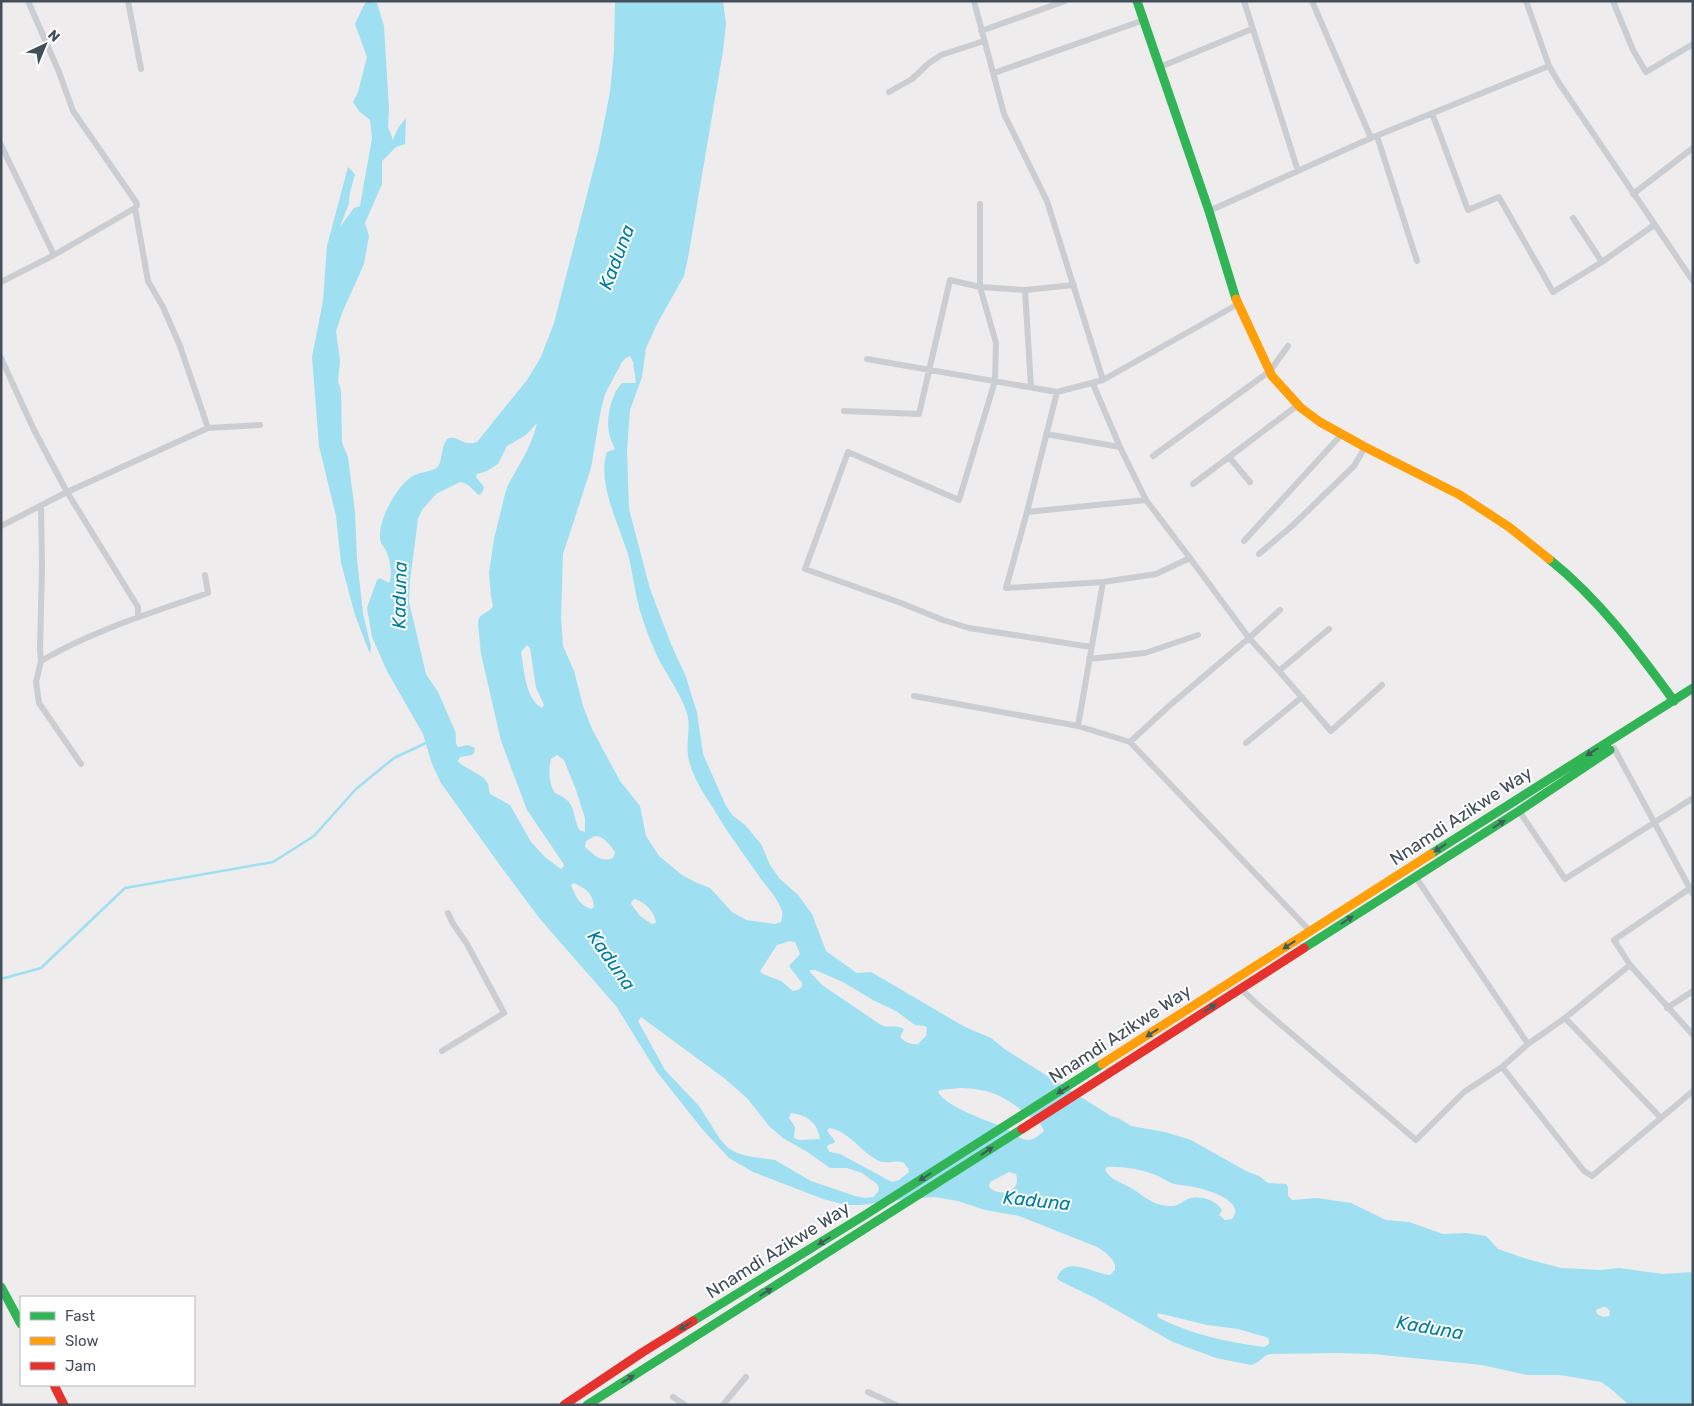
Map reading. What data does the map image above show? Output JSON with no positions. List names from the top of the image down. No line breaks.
{"streets":{"main road":["Nnamdi Azikwe Way"]},"water":["Kaduna"],"legend":["Fast","Slow","Jam"],"north":"top right"}
